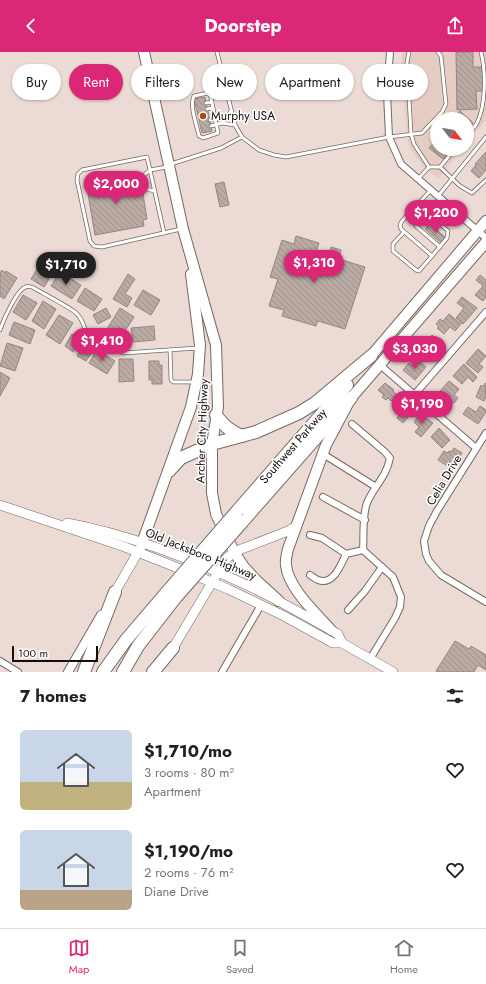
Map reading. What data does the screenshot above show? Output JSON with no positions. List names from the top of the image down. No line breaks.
{"streets":{"highway":["Southwest Parkway"],"main road":["Archer City Highway","Old Jacksboro Highway"],"street":["Celia Drive"]},"crossings":[["Archer City Highway","Old Jacksboro Highway"]],"places":["Murphy USA"],"scale_bar":"100 m","north":"bottom right","page":{"header":"Doorstep","chip":["Buy","Rent","Filters","New","Apartment","House"],"price":["$2,000","$1,200","$1,310","$1,710","$1,410","$3,030","$1,190"],"scale":"100 m","heading":"7 homes","list":[{"name":"$1,710/mo","note":"3 rooms · 80 m² · Apartment"},{"name":"$1,190/mo","note":"2 rooms · 76 m² · Diane Drive"}],"tabs":["Map","Saved","Home"]}}
